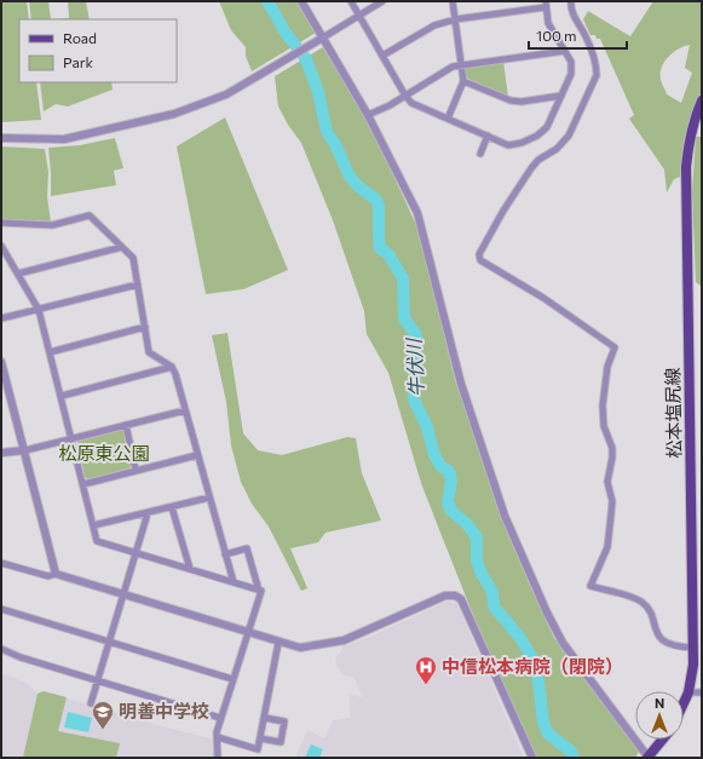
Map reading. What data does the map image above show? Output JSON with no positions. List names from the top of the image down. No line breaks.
{"streets":{"main road":["松本塩尻線"]},"water":["牛伏川"],"parks":["松原東公園"],"places":{"hospital":["中信松本病院（閉院）"],"school or university":["明善中学校"]},"legend":["Road","Park"],"scale_bar":"100 m","north":"top"}
